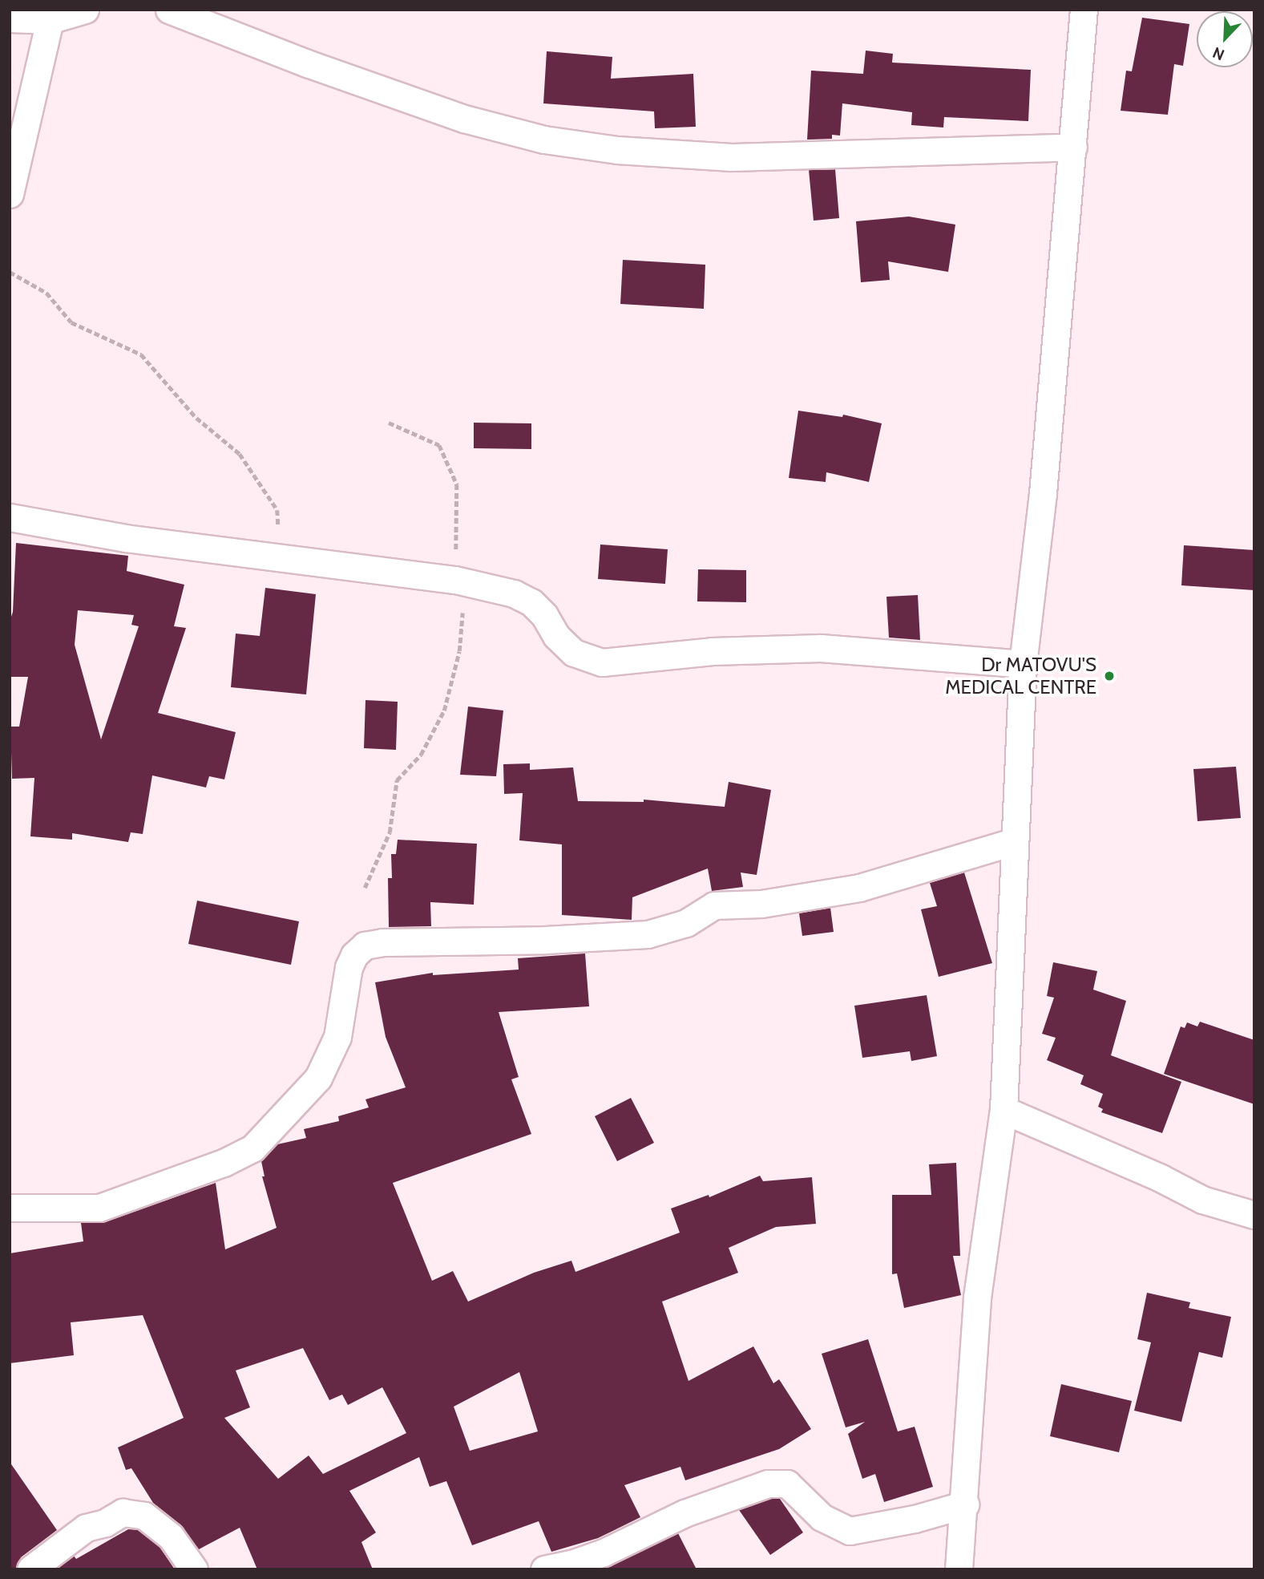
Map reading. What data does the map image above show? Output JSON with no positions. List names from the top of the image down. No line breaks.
{"places":["Dr MATOVU'S MEDICAL CENTRE"],"north":"bottom left"}
